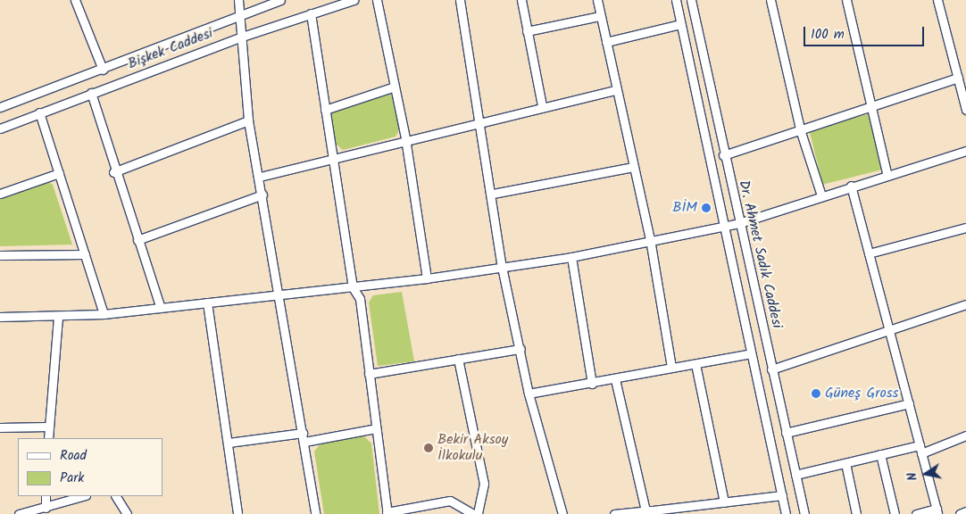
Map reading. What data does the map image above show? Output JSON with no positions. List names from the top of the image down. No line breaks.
{"streets":{"street":["Bişkek Caddesi","Dr. Ahmet Sadık Caddesi"]},"places":["BİM","Güneş Gross","Bekir Aksoy İlkokulu"],"legend":["Road","Park"],"scale_bar":"100 m","north":"left"}
